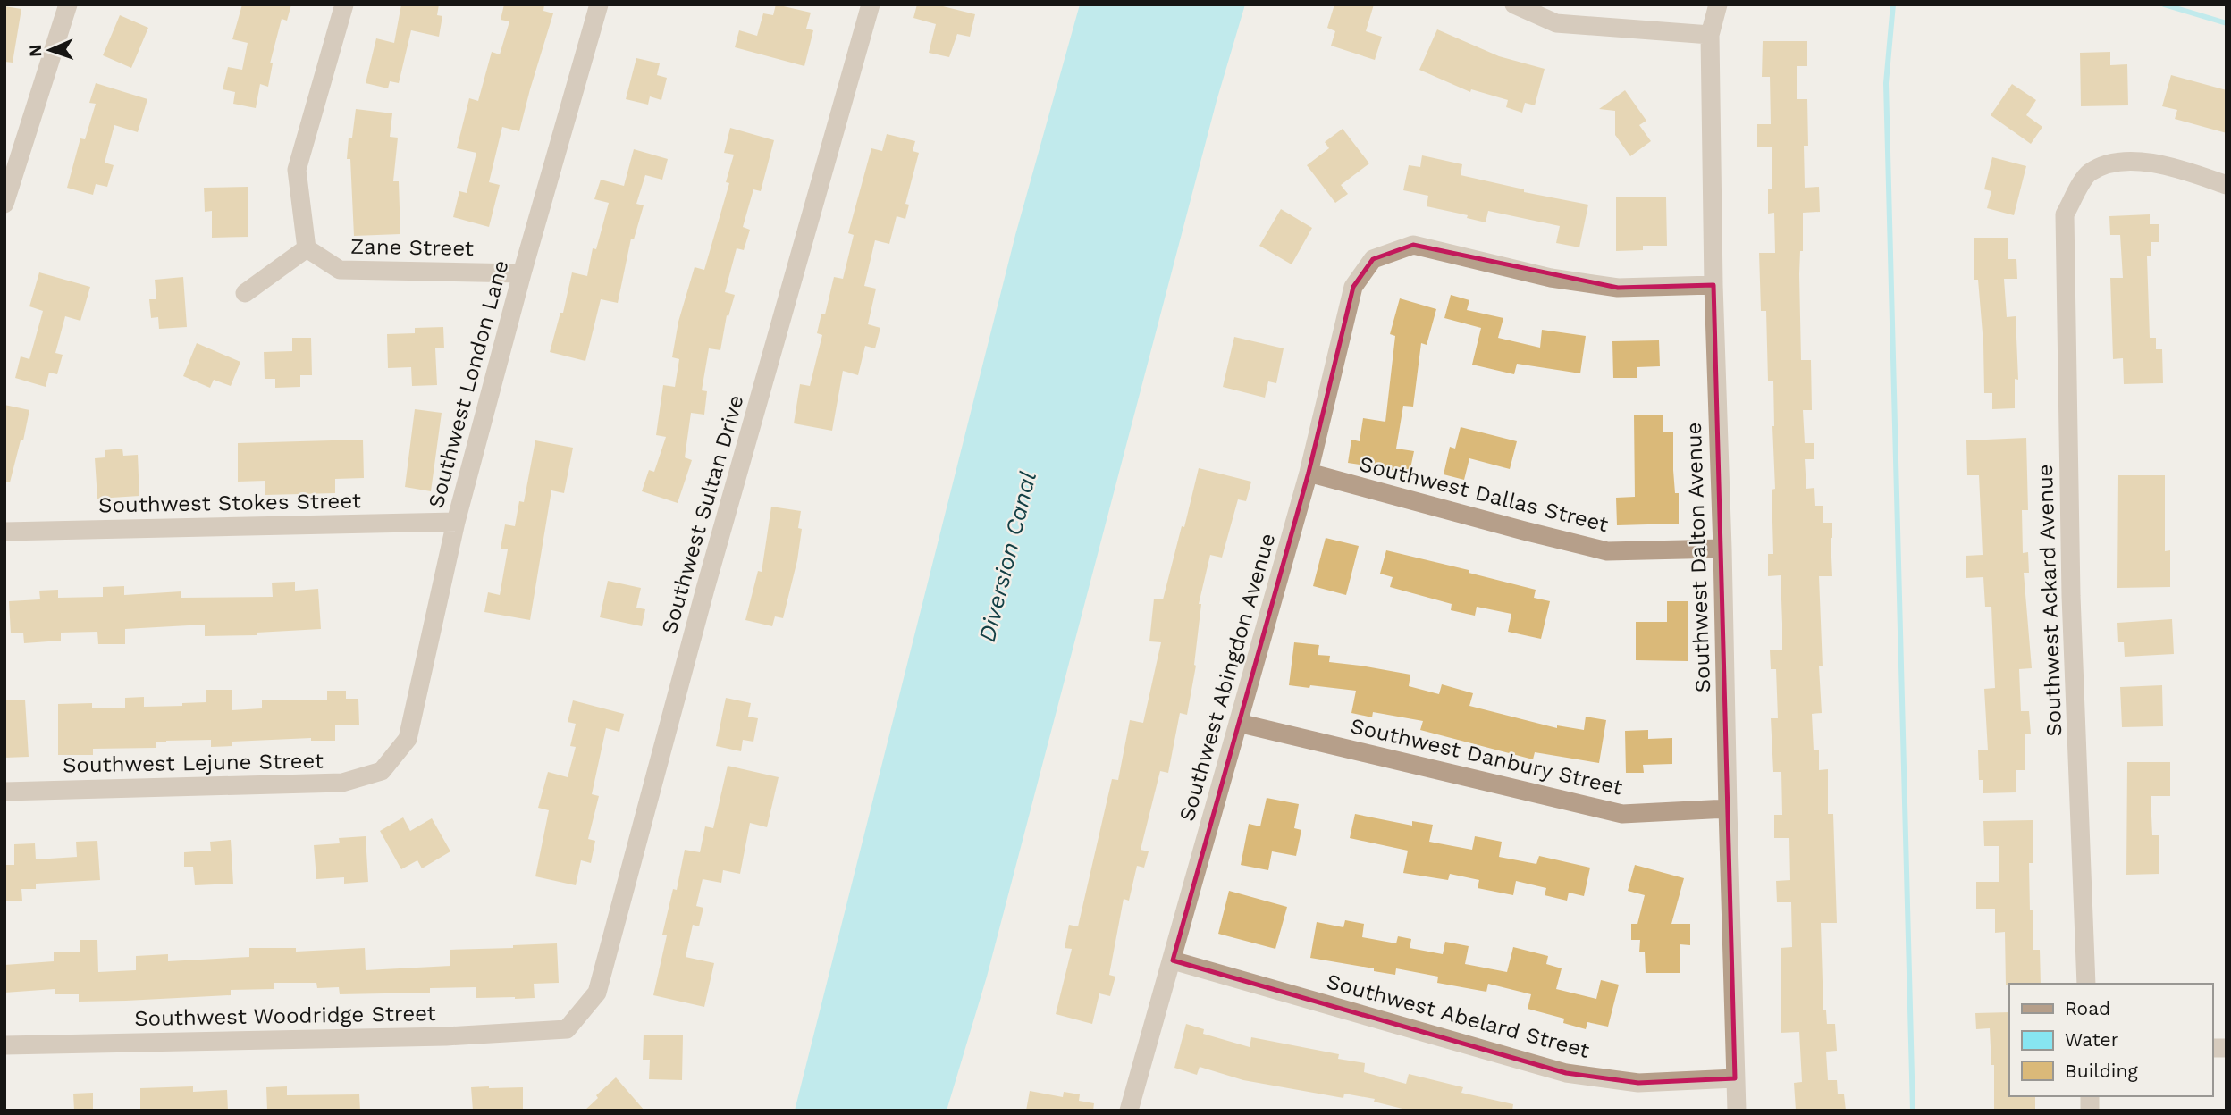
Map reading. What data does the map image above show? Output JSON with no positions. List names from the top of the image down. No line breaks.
{"streets":{"street":["Zane Street","Southwest London Lane","Southwest Dallas Street","Southwest Stokes Street","Southwest Sultan Drive","Southwest Dalton Avenue","Southwest Ackard Avenue","Southwest Abingdon Avenue","Southwest Danbury Street","Southwest Lejune Street","Southwest Woodridge Street","Southwest Abelard Street"]},"crossings":[["Zane Street","Southwest London Lane"],["Southwest London Lane","Southwest Stokes Street"],["Southwest London Lane","Southwest Lejune Street"],["Southwest Dallas Street","Southwest Dalton Avenue"],["Southwest Dallas Street","Southwest Abingdon Avenue"],["Southwest Sultan Drive","Southwest Woodridge Street"],["Southwest Dalton Avenue","Southwest Abingdon Avenue"],["Southwest Dalton Avenue","Southwest Danbury Street"],["Southwest Dalton Avenue","Southwest Abelard Street"],["Southwest Abingdon Avenue","Southwest Danbury Street"],["Southwest Abingdon Avenue","Southwest Abelard Street"]],"water":["Diversion Canal"],"legend":["Road","Water","Building"],"north":"left"}
